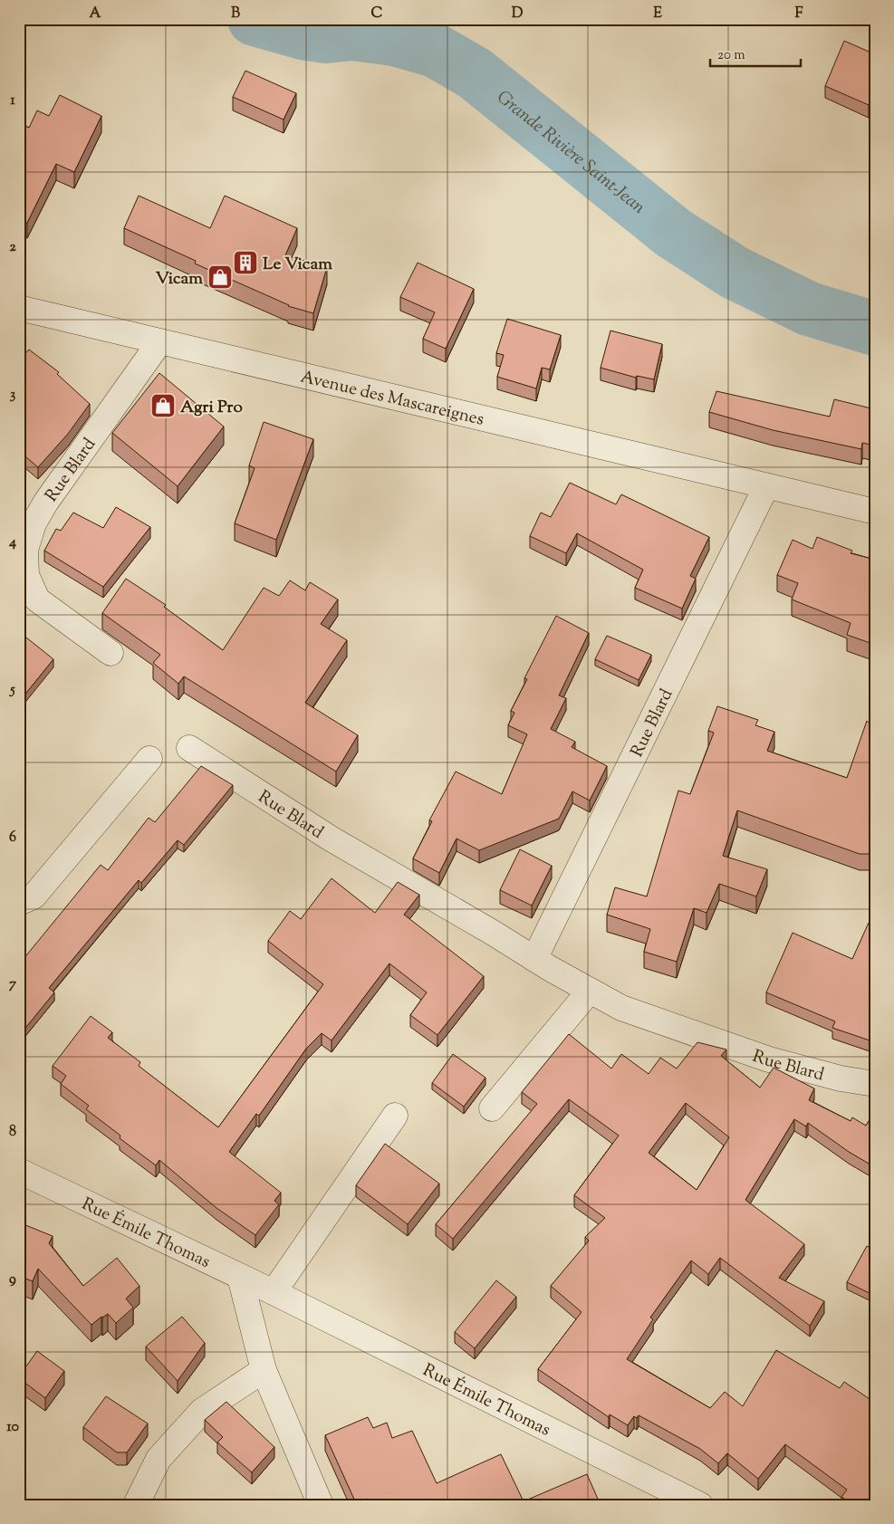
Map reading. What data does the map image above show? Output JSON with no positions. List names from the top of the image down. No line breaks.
{"streets":{"street":["Avenue des Mascareignes","Rue Blard","Rue Émile Thomas"]},"crossings":[["Avenue des Mascareignes","Rue Blard"]],"water":["Grande Rivière Saint-Jean"],"places":{"building":["Le Vicam"],"shop":["Vicam","Agri Pro"]},"scale_bar":"20 m","grid":{"columns":["A","B","C","D","E","F"],"rows":["1","2","3","4","5","6","7","8","9","10"]}}
